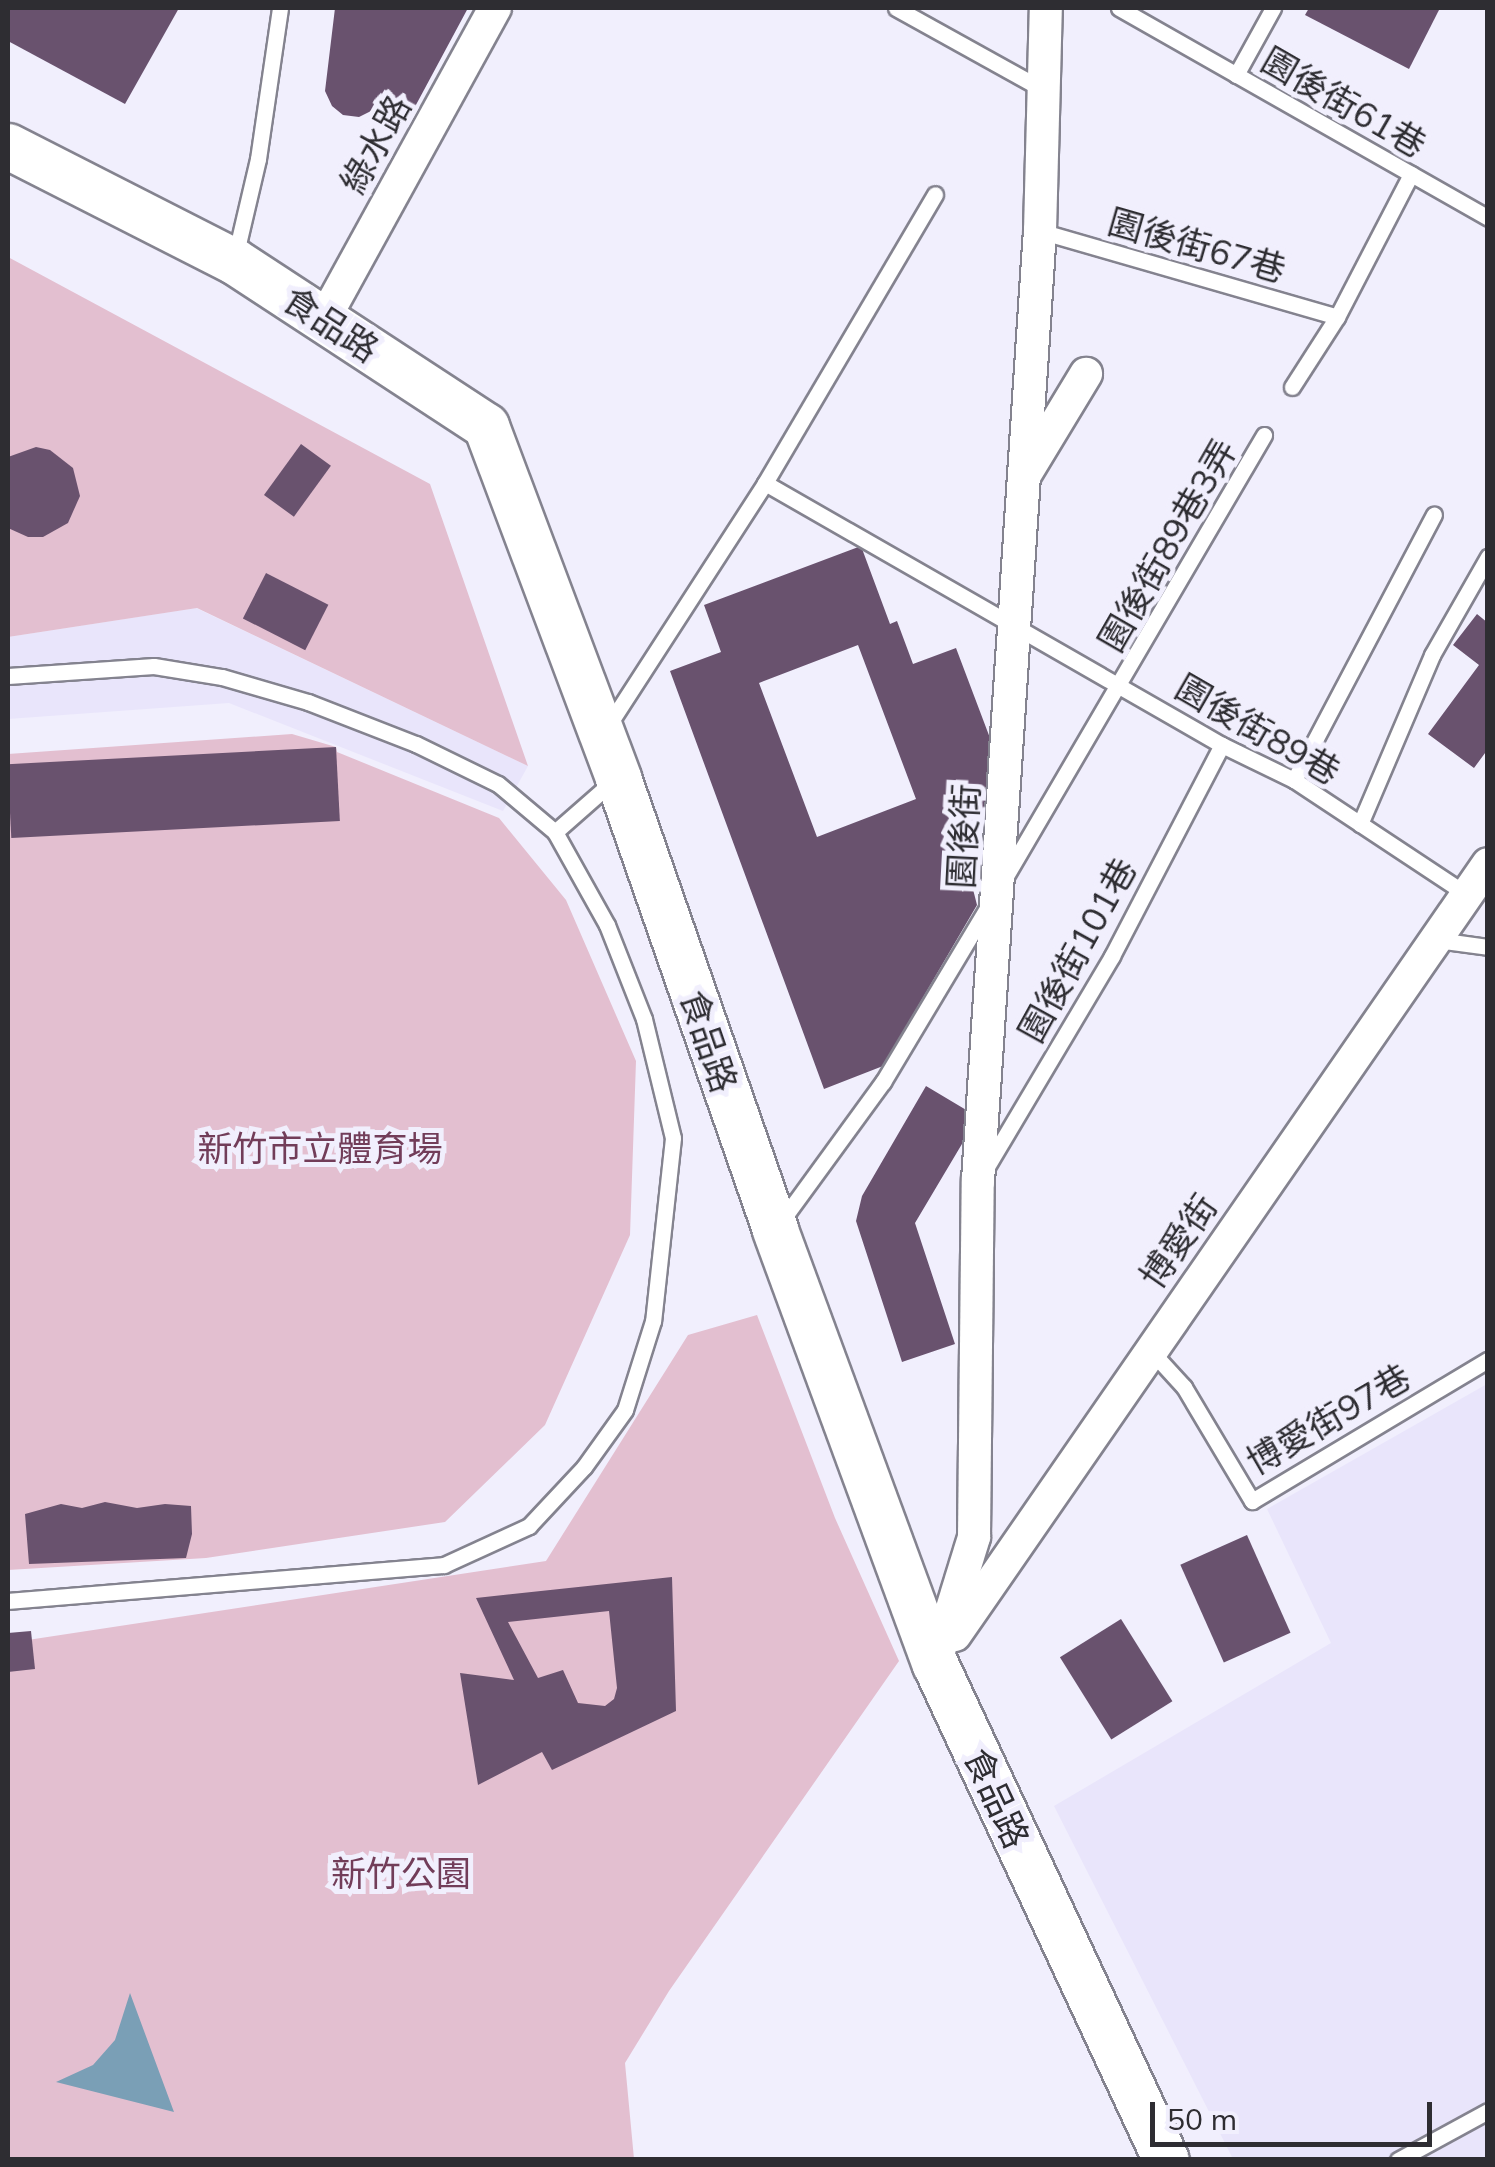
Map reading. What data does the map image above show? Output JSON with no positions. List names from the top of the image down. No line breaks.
{"streets":{"street":["綠水路","食品路","園後街","博愛街"],"lane":["園後街61巷","園後街67巷","園後街89巷3弄","園後街89巷","園後街101巷","博愛街97巷"]},"crossings":[["綠水路","食品路"],["園後街67巷","園後街"],["食品路","園後街89巷3弄"],["食品路","園後街"],["食品路","博愛街"],["園後街89巷3弄","園後街89巷"],["園後街89巷3弄","園後街"],["園後街89巷","園後街"],["園後街89巷","園後街101巷"],["園後街89巷","博愛街"],["園後街","園後街101巷"],["園後街","博愛街"],["博愛街","博愛街97巷"]],"parks":["新竹市立體育場","新竹公園"],"scale_bar":"50 m"}
